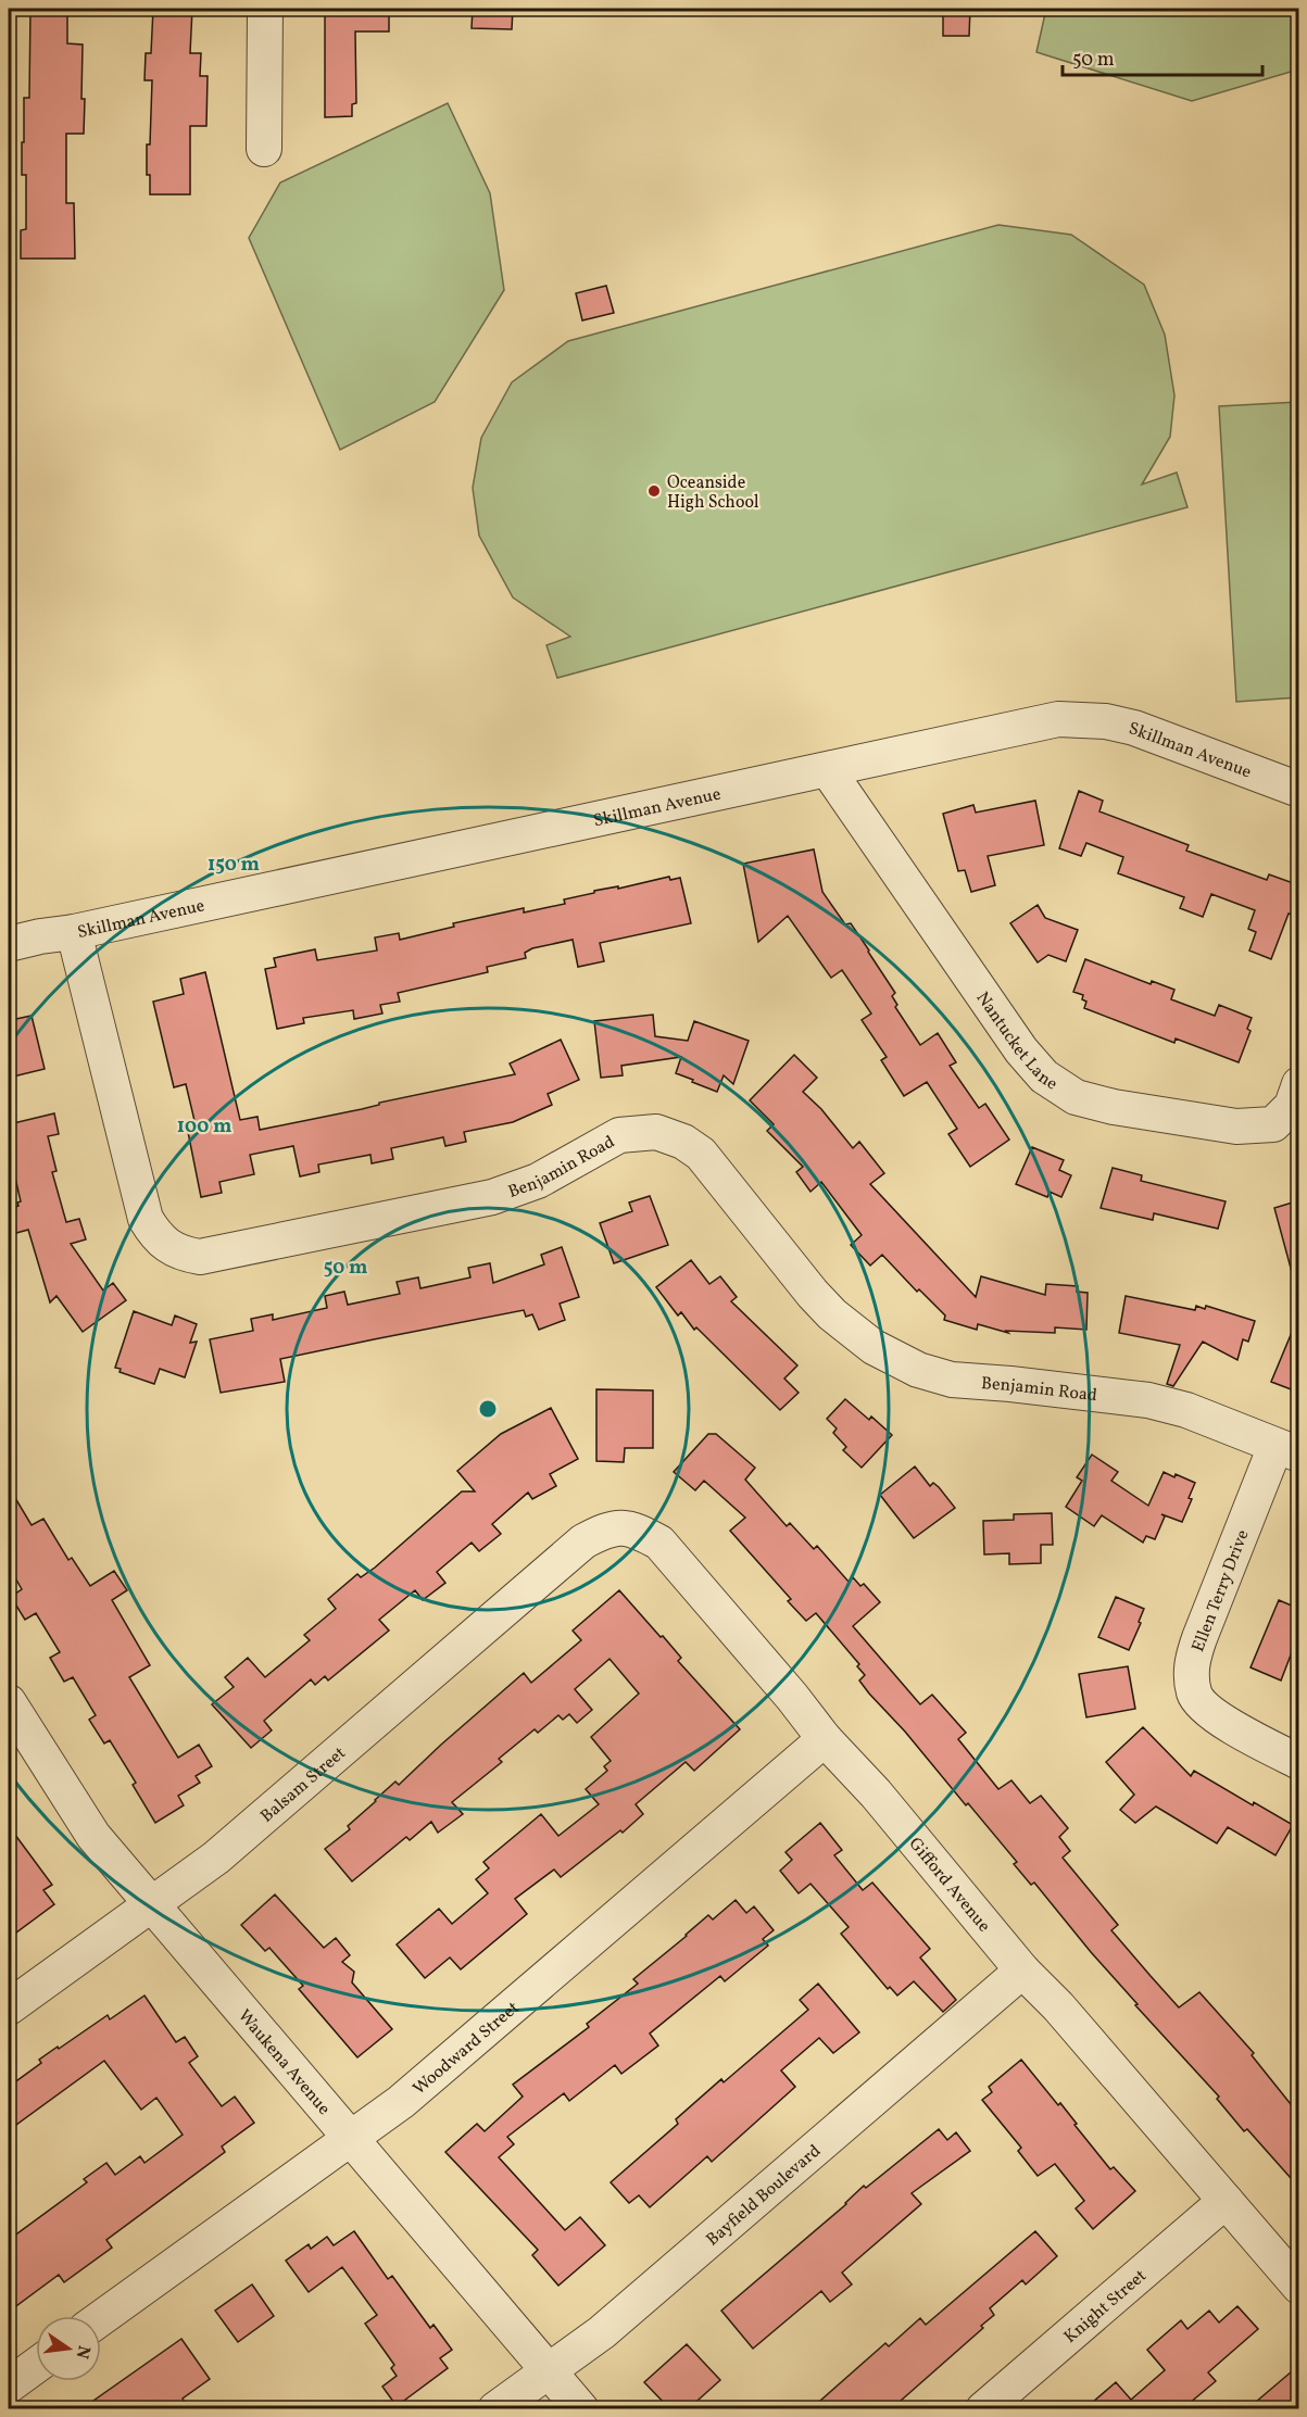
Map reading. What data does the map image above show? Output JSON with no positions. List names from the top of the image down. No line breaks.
{"streets":{"street":["Skillman Avenue","Nantucket Lane","Benjamin Road","Ellen Terry Drive","Balsam Street","Gifford Avenue","Woodward Street","Waukena Avenue","Bayfield Boulevard","Knight Street"]},"crossings":[["Skillman Avenue","Nantucket Lane"],["Skillman Avenue","Benjamin Road"],["Benjamin Road","Ellen Terry Drive"],["Balsam Street","Gifford Avenue"],["Balsam Street","Waukena Avenue"],["Gifford Avenue","Woodward Street"],["Gifford Avenue","Bayfield Boulevard"],["Gifford Avenue","Knight Street"],["Woodward Street","Waukena Avenue"],["Waukena Avenue","Bayfield Boulevard"]],"places":["Oceanside High School"],"scale_bar":"50 m","north":"right","rings":["150 m","100 m","50 m"]}
